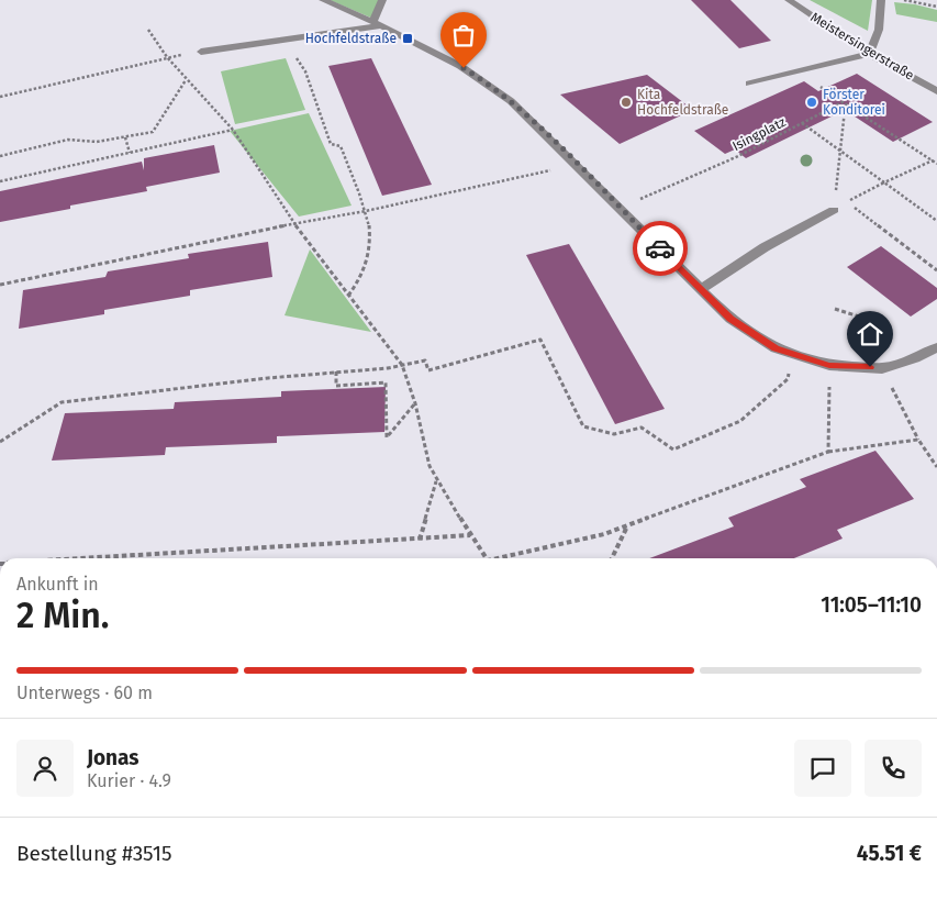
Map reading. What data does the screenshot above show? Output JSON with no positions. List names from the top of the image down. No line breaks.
{"streets":{"street":["Meistersingerstraße"],"path":["Isingplatz"]},"places":{"transit":["Hochfeldstraße"],"other":["Kita Hochfeldstraße","Förster Konditorei"]},"page":{"heading":["2 Min.","Ankunft in","11:05–11:10"],"panel":["Jonas","Kurier · 4.9","Bestellung #3515","45.51 €"],"bar":"Unterwegs · 60 m"}}
